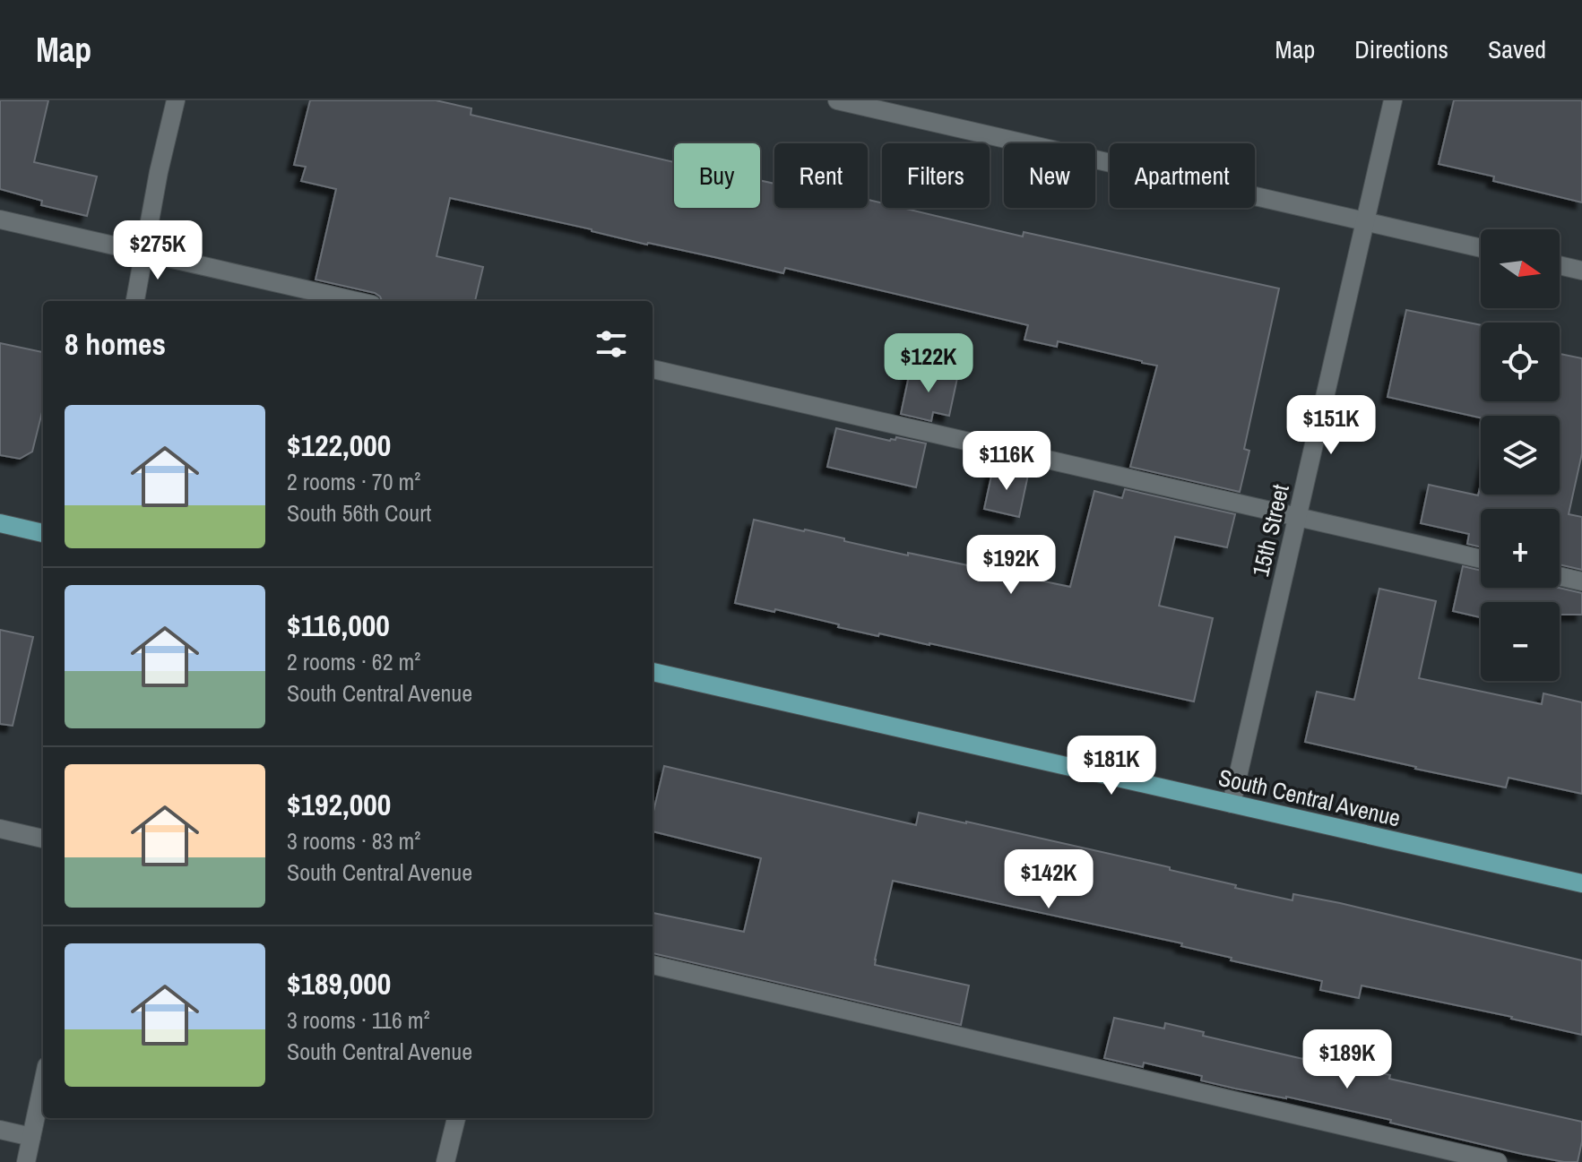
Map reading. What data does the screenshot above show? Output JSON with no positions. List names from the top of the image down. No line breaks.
{"streets":{"main road":["South Central Avenue"],"street":["15th Street"]},"crossings":[["15th Street","South Central Avenue"]],"north":"right","page":{"header":"Map","nav":["Map","Directions","Saved"],"chip":["Buy","Rent","Filters","New","Apartment"],"price":["$275K","$122K","$151K","$116K","$192K","$181K","$142K","$189K"],"map_buttons":["+","−"],"heading":"8 homes","list":[{"name":"$122,000","note":"2 rooms · 70 m² · South 56th Court"},{"name":"$116,000","note":"2 rooms · 62 m² · South Central Avenue"},{"name":"$192,000","note":"3 rooms · 83 m² · South Central Avenue"},{"name":"$189,000","note":"3 rooms · 116 m² · South Central Avenue"}]}}
